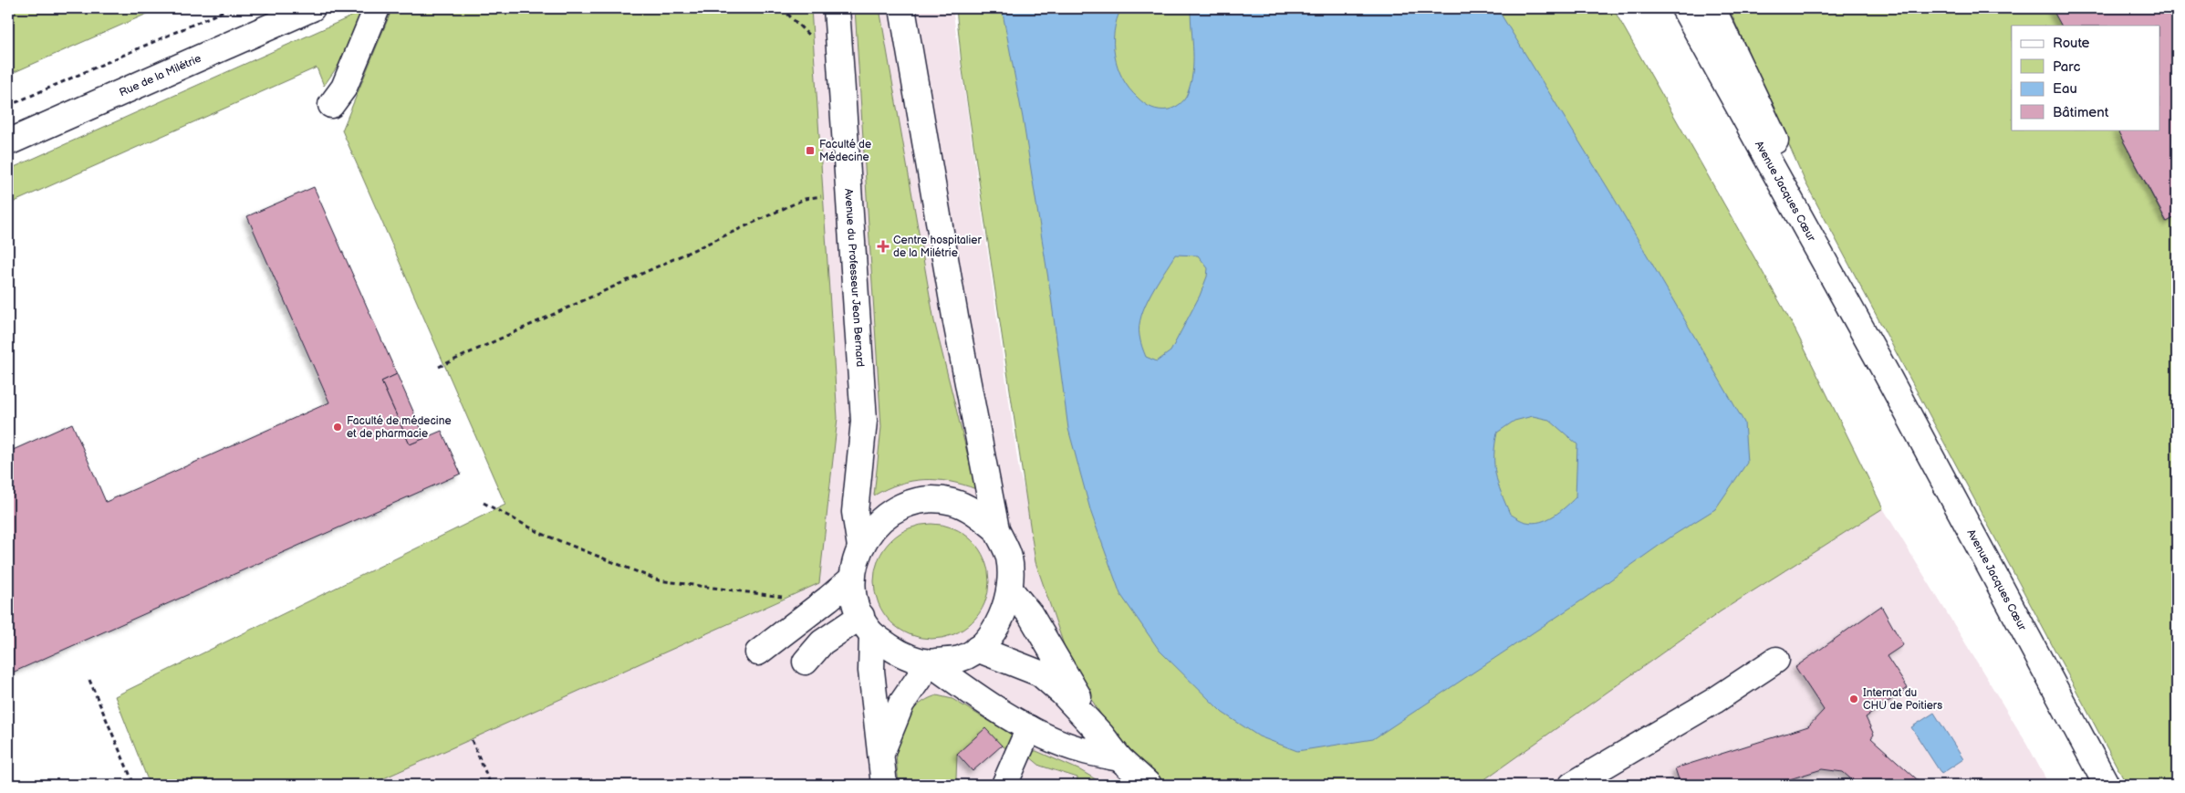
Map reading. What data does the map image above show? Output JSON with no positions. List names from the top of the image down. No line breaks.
{"streets":{"street":["Rue de la Milétrie","Avenue Jacques Cœur","Avenue du Professeur Jean Bernard"]},"places":{"transit":["Faculté de Médecine"],"health":["Centre hospitalier de la Milétrie"],"other":["Faculté de médecine et de pharmacie","Internat du CHU de Poitiers"]},"legend":["Route","Parc","Eau","Bâtiment"]}
